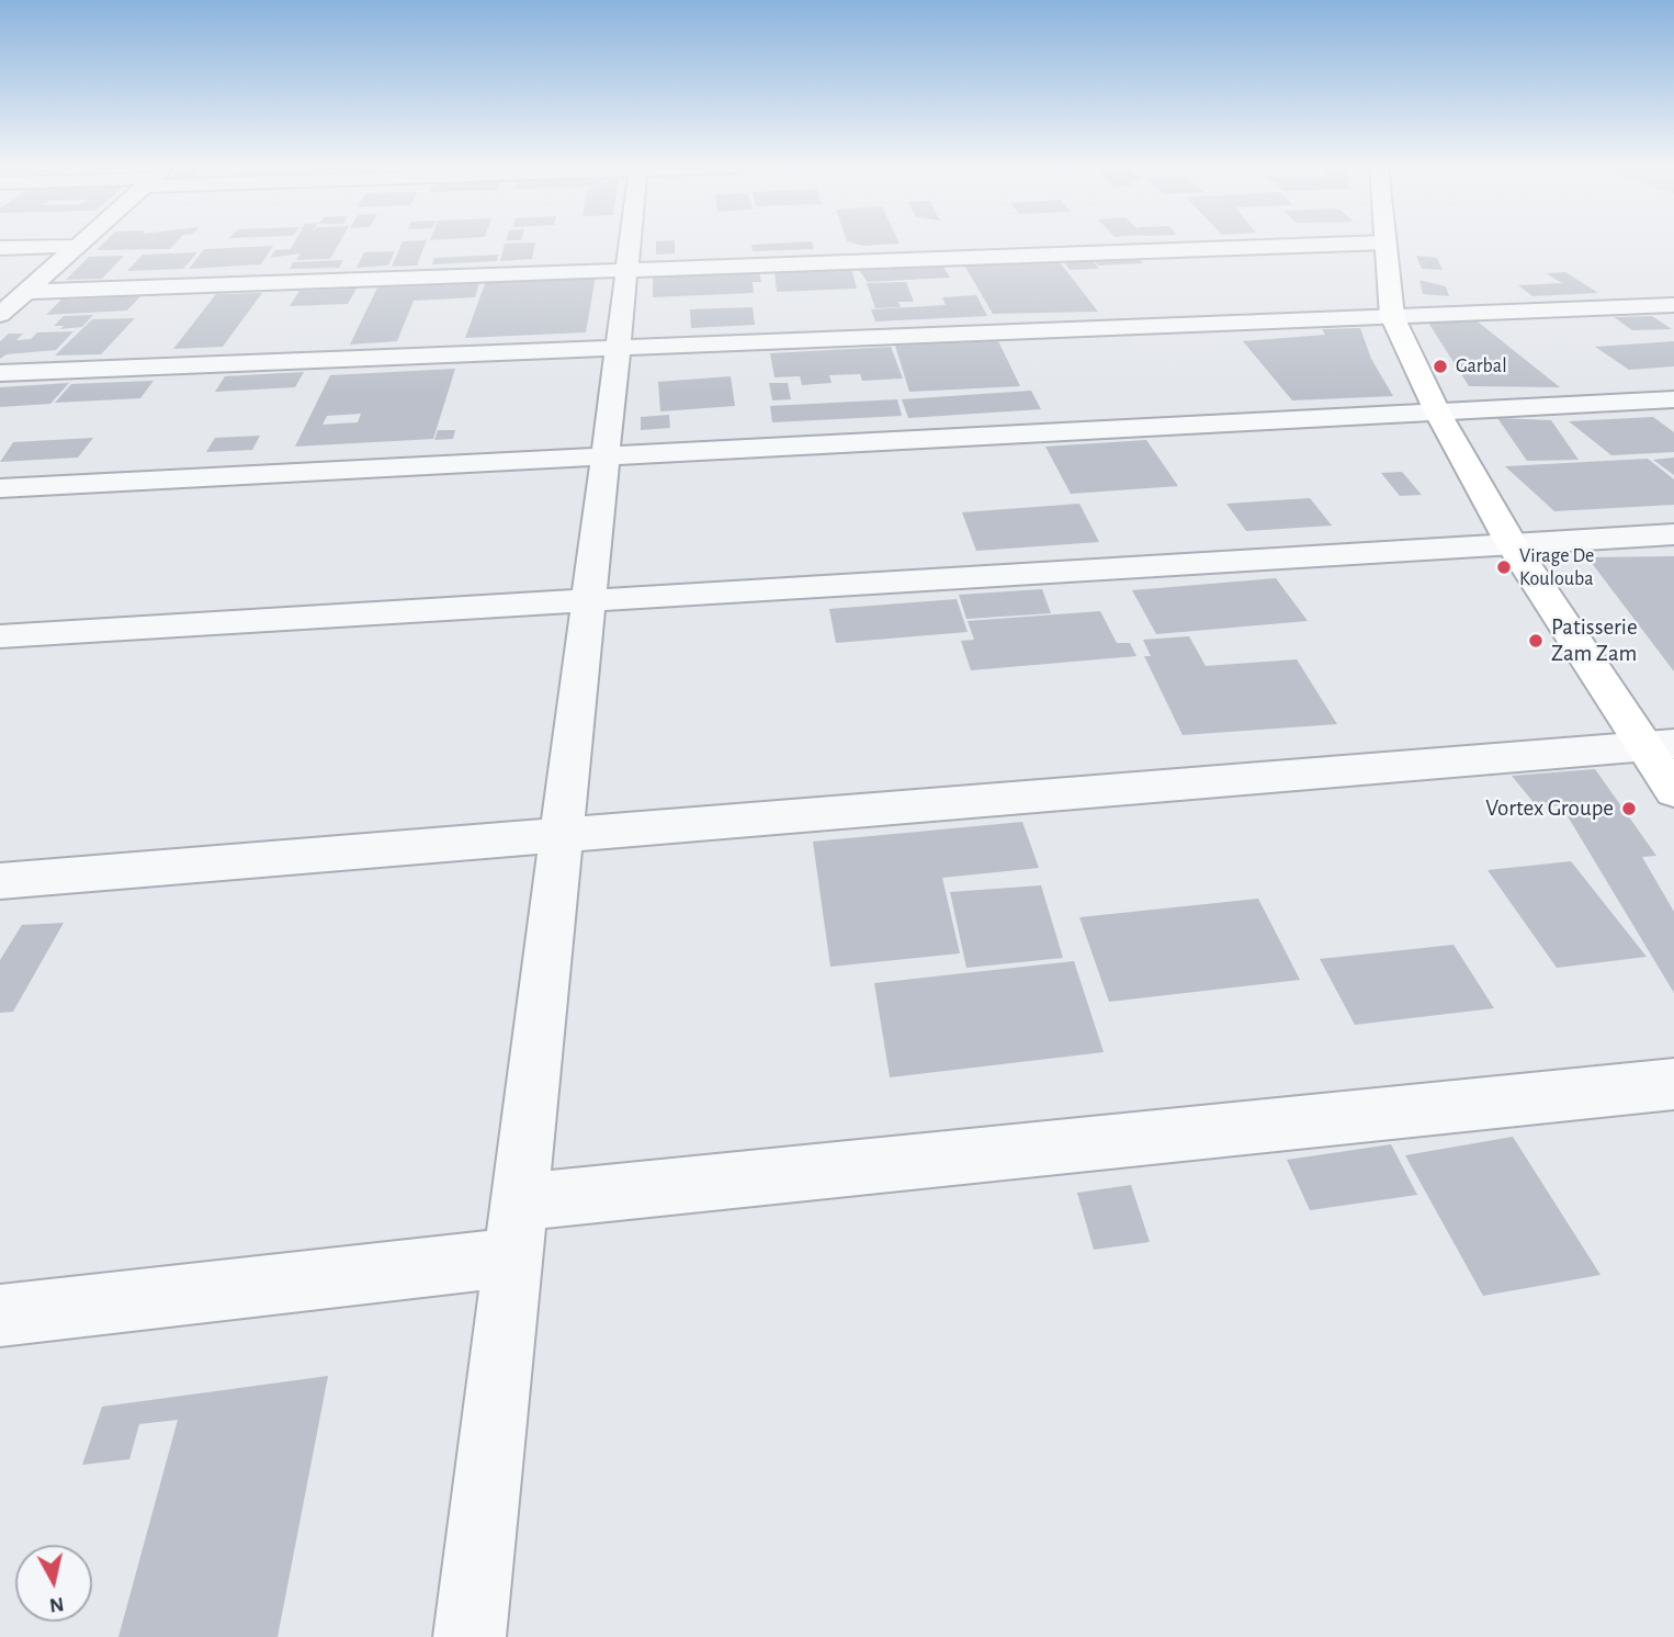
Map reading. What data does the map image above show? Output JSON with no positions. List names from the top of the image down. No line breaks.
{"places":["Garbal","Virage De Koulouba","Patisserie Zam Zam","Vortex Groupe"],"north":"bottom"}
